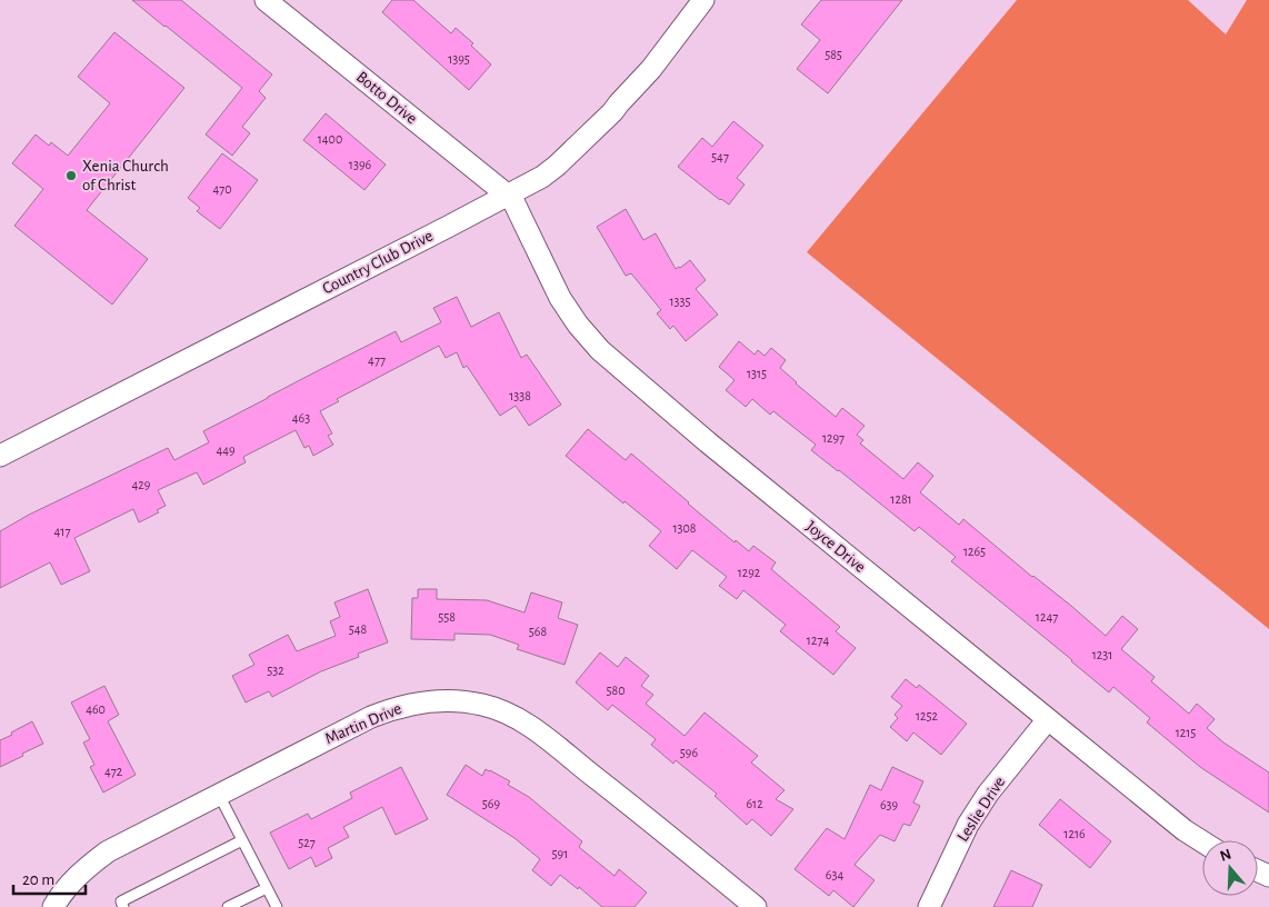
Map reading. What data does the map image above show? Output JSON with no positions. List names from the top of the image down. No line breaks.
{"streets":{"street":["Botto Drive","Country Club Drive","Joyce Drive","Martin Drive","Leslie Drive"]},"crossings":[["Botto Drive","Country Club Drive"],["Botto Drive","Joyce Drive"],["Country Club Drive","Joyce Drive"],["Joyce Drive","Leslie Drive"]],"places":["Xenia Church of Christ"],"house_numbers":["585","1395","1400","547","1396","470","1335","477","1315","1338","463","1297","449","429","1281","1308","417","1265","1292","558","1247","548","568","1274","1231","532","580","460","1252","1215","596","472","569","612","639","1216","527","591","634"],"scale_bar":"20 m","north":"top"}
